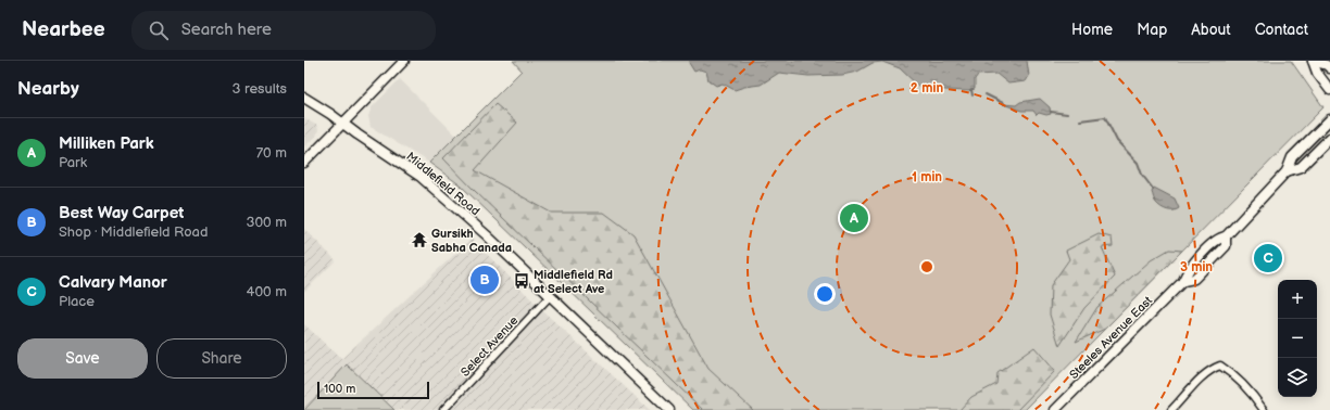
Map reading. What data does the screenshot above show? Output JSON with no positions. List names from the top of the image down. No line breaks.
{"streets":{"main road":["Middlefield Road","Steeles Avenue East"],"street":["Select Avenue"]},"crossings":[["Middlefield Road","Select Avenue"]],"places":{"temple":["Gursikh Sabha Canada"],"bus stop":["Middlefield Rd at Select Ave"]},"scale_bar":"100 m","page":{"header":"Nearbee","search":"Search here","nav":["Home","Map","About","Contact"],"heading":["Nearby","3 results"],"list":[{"mark":"A","name":"Milliken Park","note":"Park","value":"70 m"},{"mark":"B","name":"Best Way Carpet","note":"Shop · Middlefield Road","value":"300 m"},{"mark":"C","name":"Calvary Manor","note":"Place","value":"400 m"}],"pins":["A","C","B"],"map_buttons":["+","−"],"buttons":["Save","Share"],"scale":"100 m"},"rings":["2 min","1 min","3 min"]}
